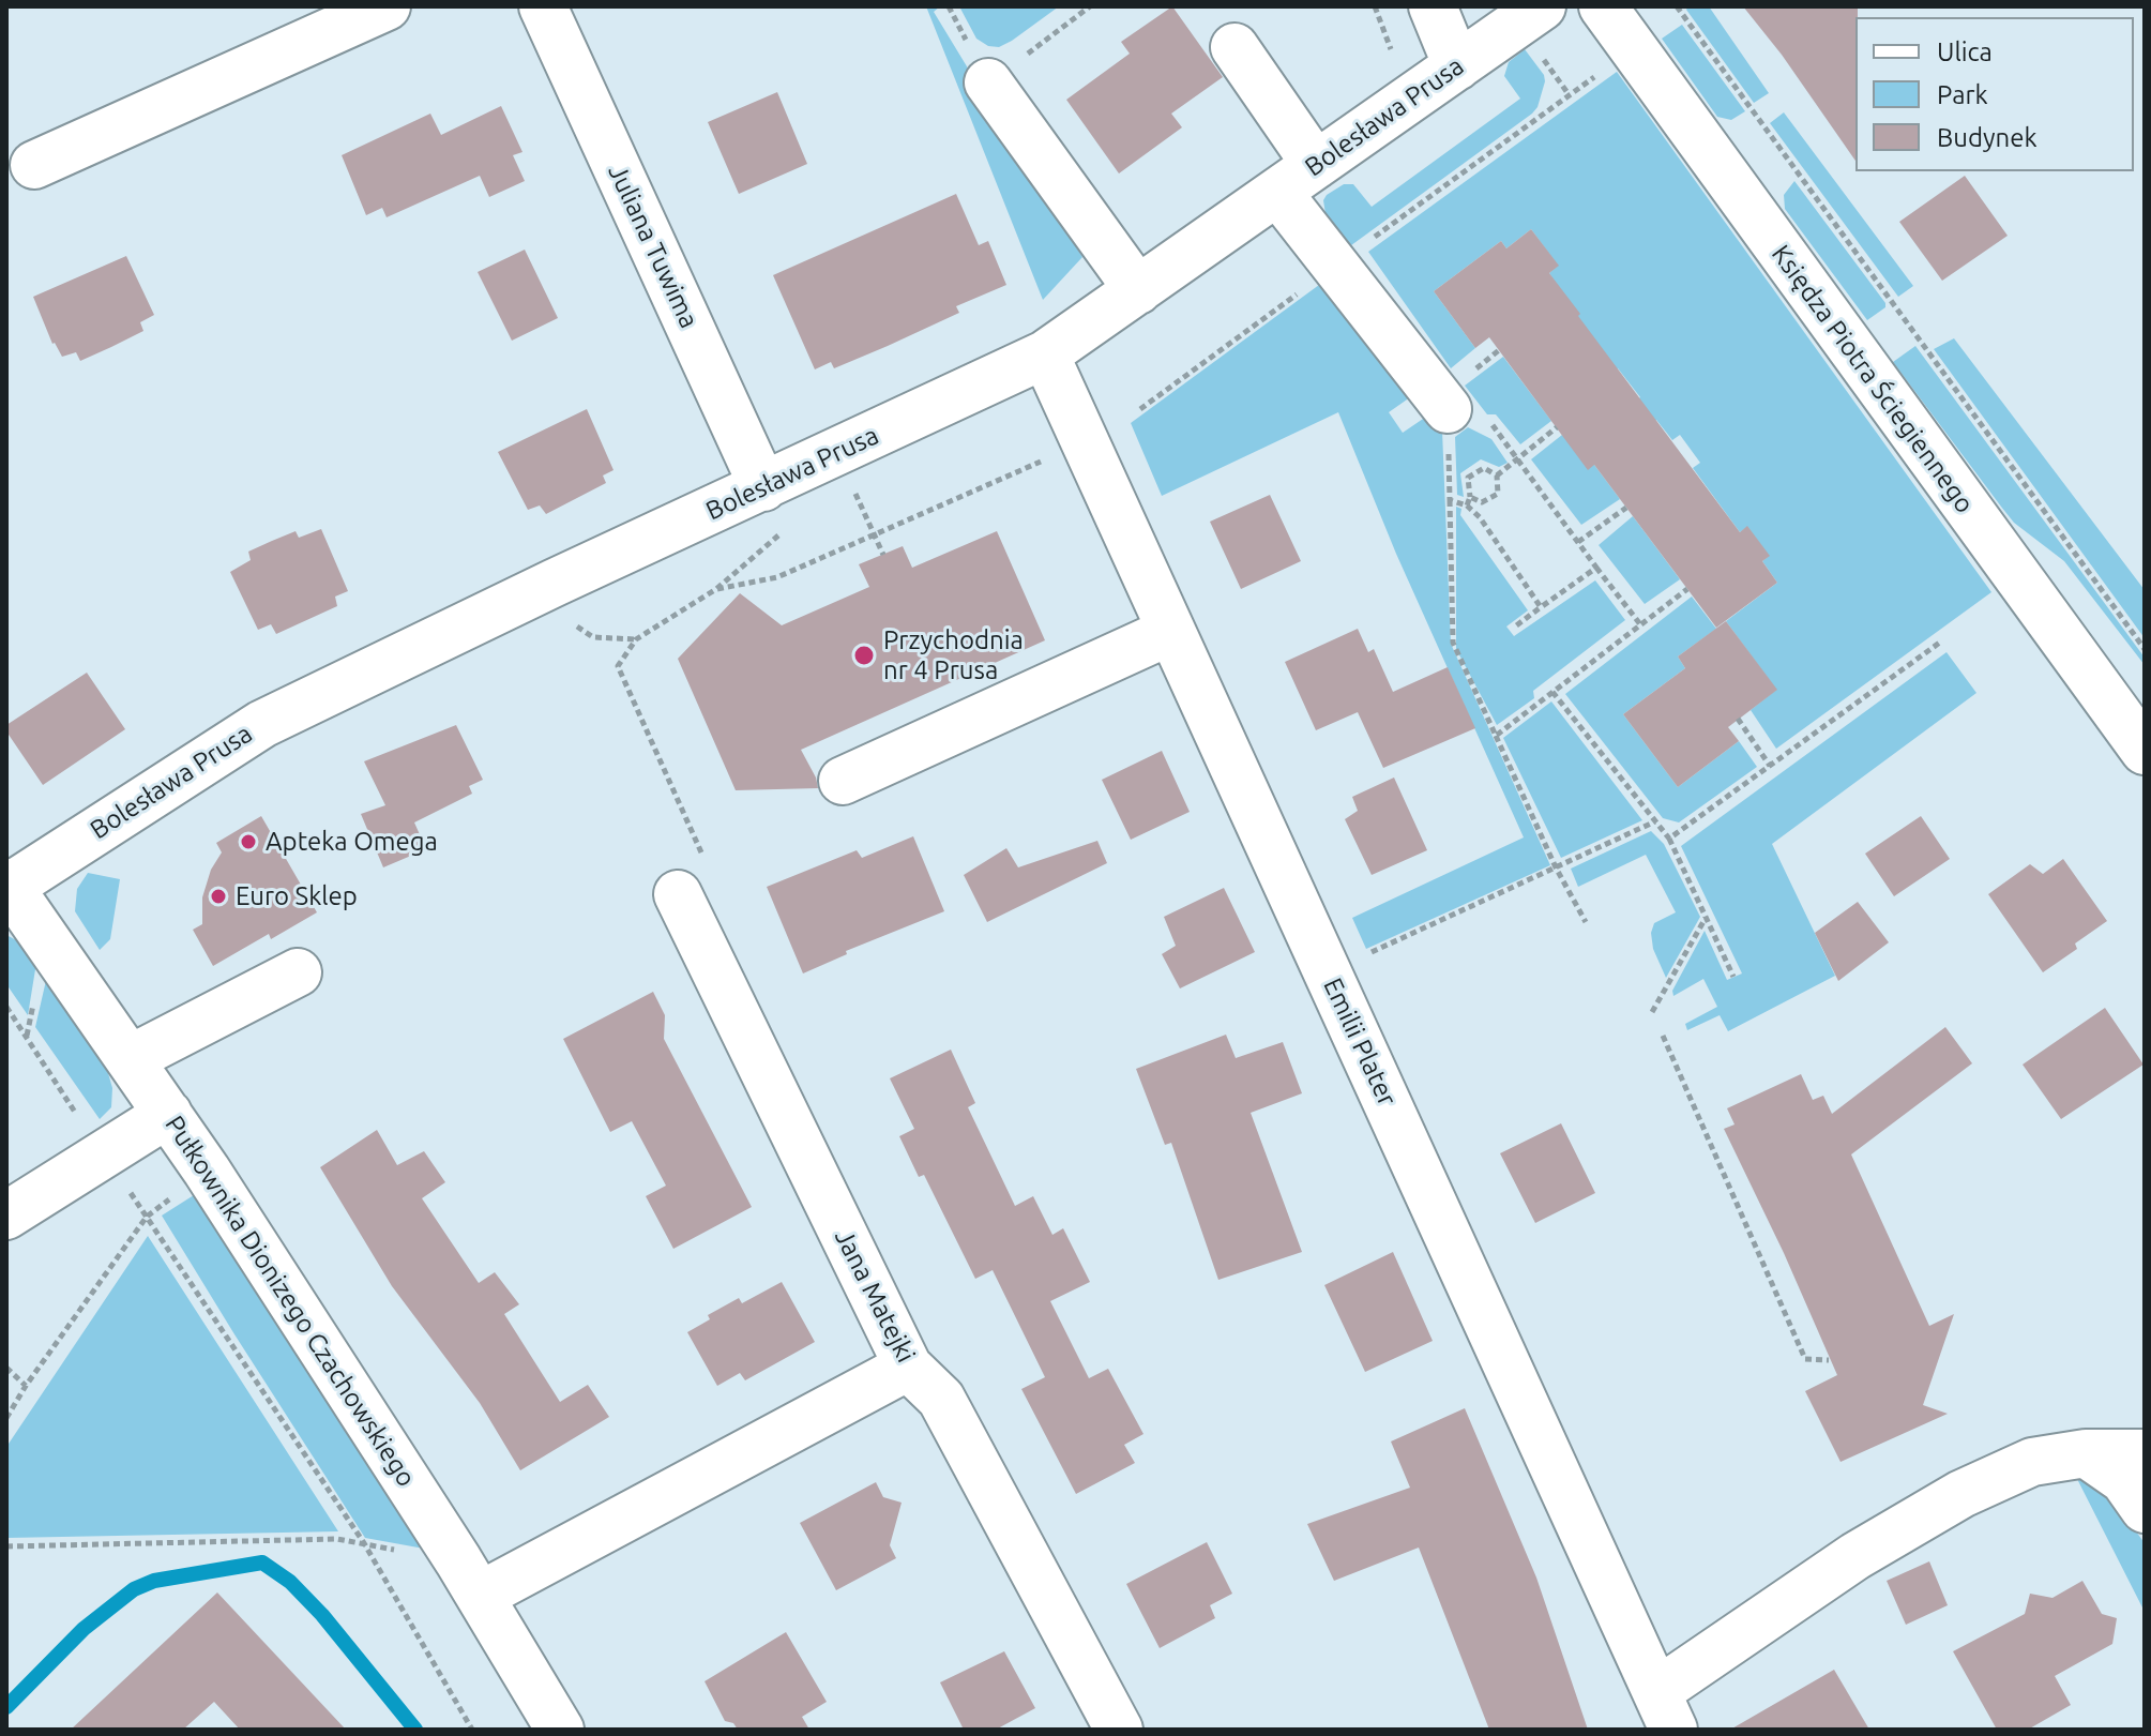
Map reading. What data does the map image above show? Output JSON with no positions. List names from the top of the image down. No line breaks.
{"streets":{"street":["Bolesława Prusa","Juliana Tuwima","Księdza Piotra Ściegiennego","Emilii Plater","Jana Matejki","Pułkownika Dionizego Czachowskiego"]},"crossings":[["Bolesława Prusa","Juliana Tuwima"],["Bolesława Prusa","Emilii Plater"],["Bolesława Prusa","Pułkownika Dionizego Czachowskiego"]],"places":["Przychodnia nr 4 Prusa","Apteka Omega","Euro Sklep"],"legend":["Ulica","Park","Budynek"]}
